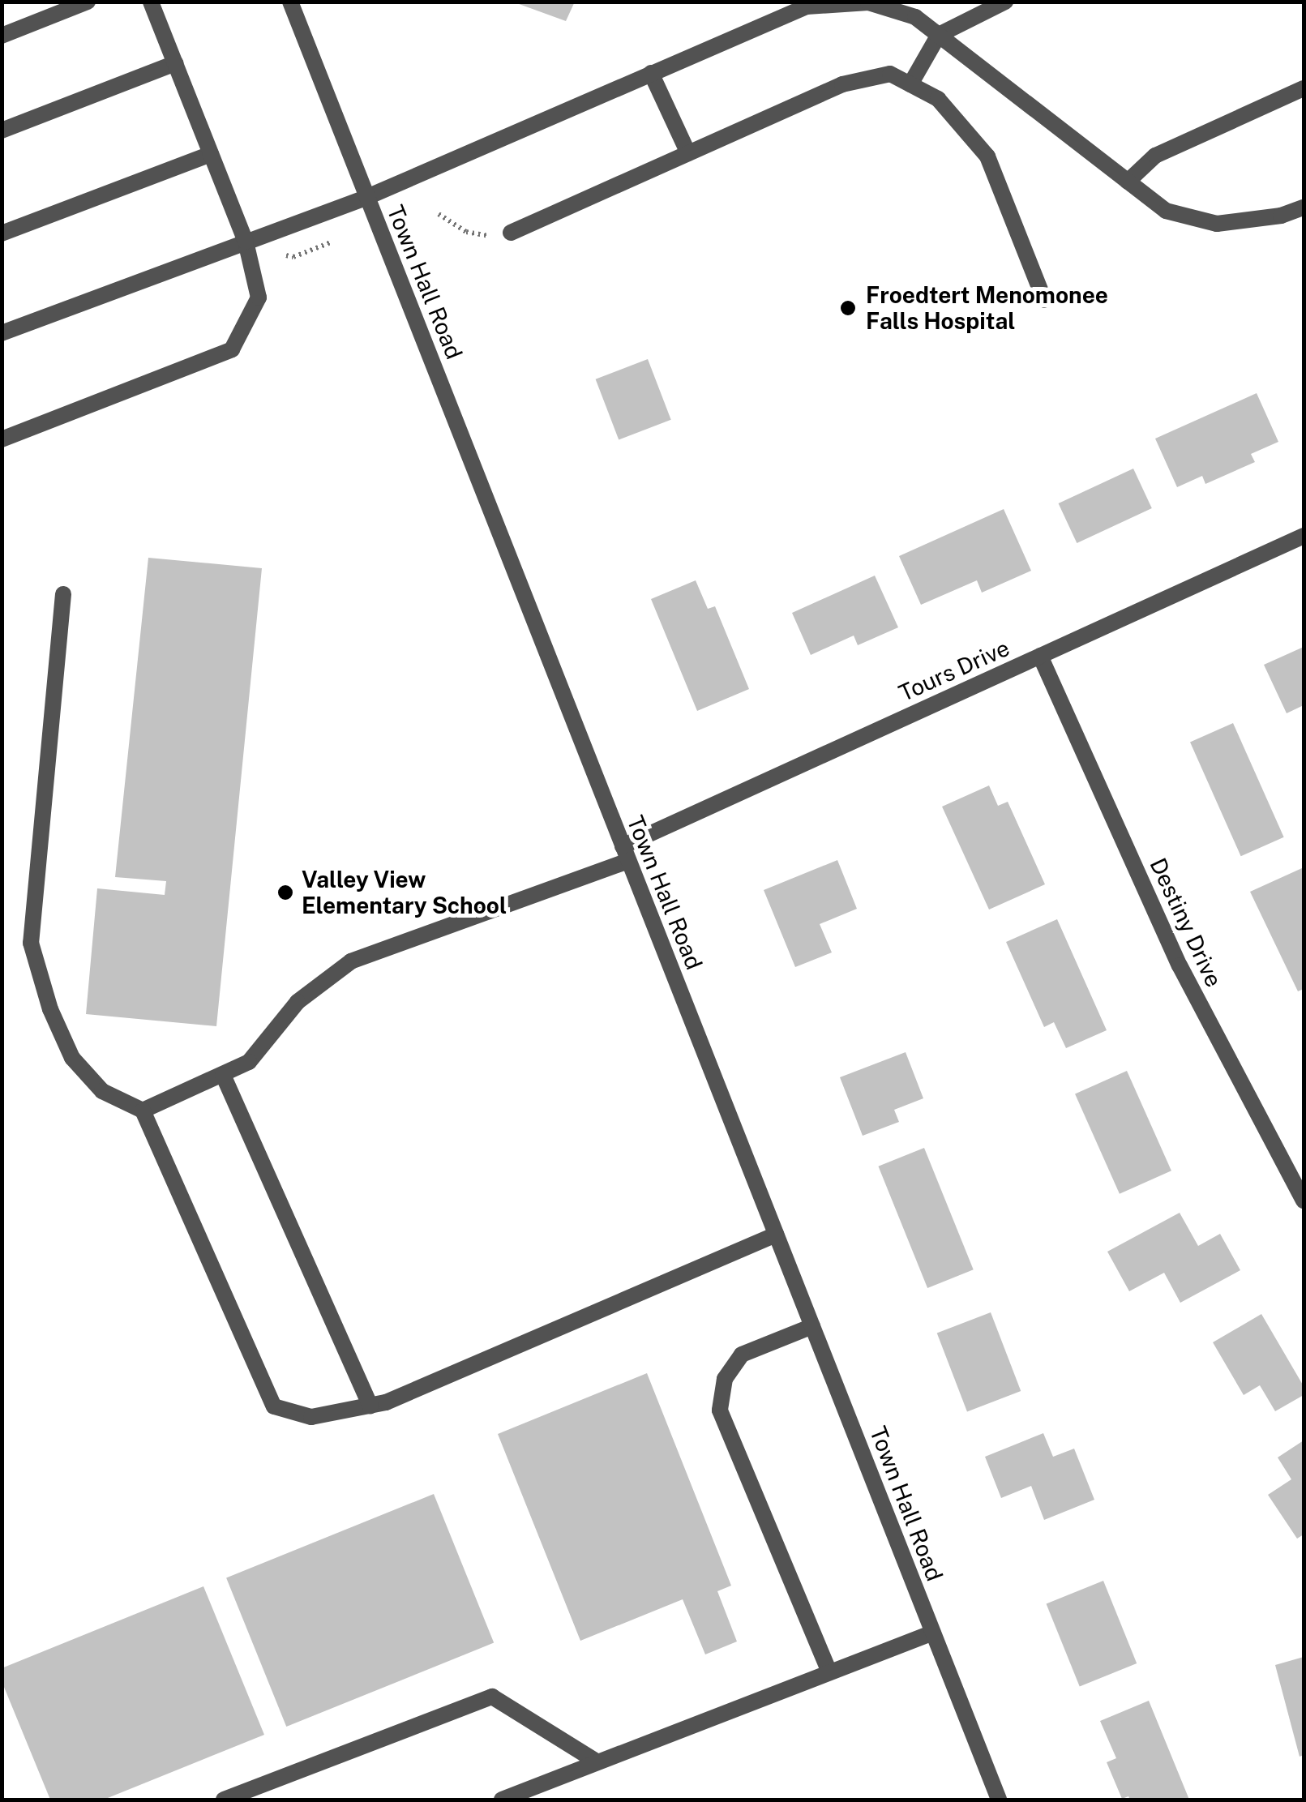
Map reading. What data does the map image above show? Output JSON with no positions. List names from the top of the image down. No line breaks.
{"streets":{"street":["Town Hall Road","Tours Drive","Destiny Drive"]},"crossings":[["Town Hall Road","Tours Drive"],["Tours Drive","Destiny Drive"]],"places":["Froedtert Menomonee Falls Hospital","Valley View Elementary School"]}
